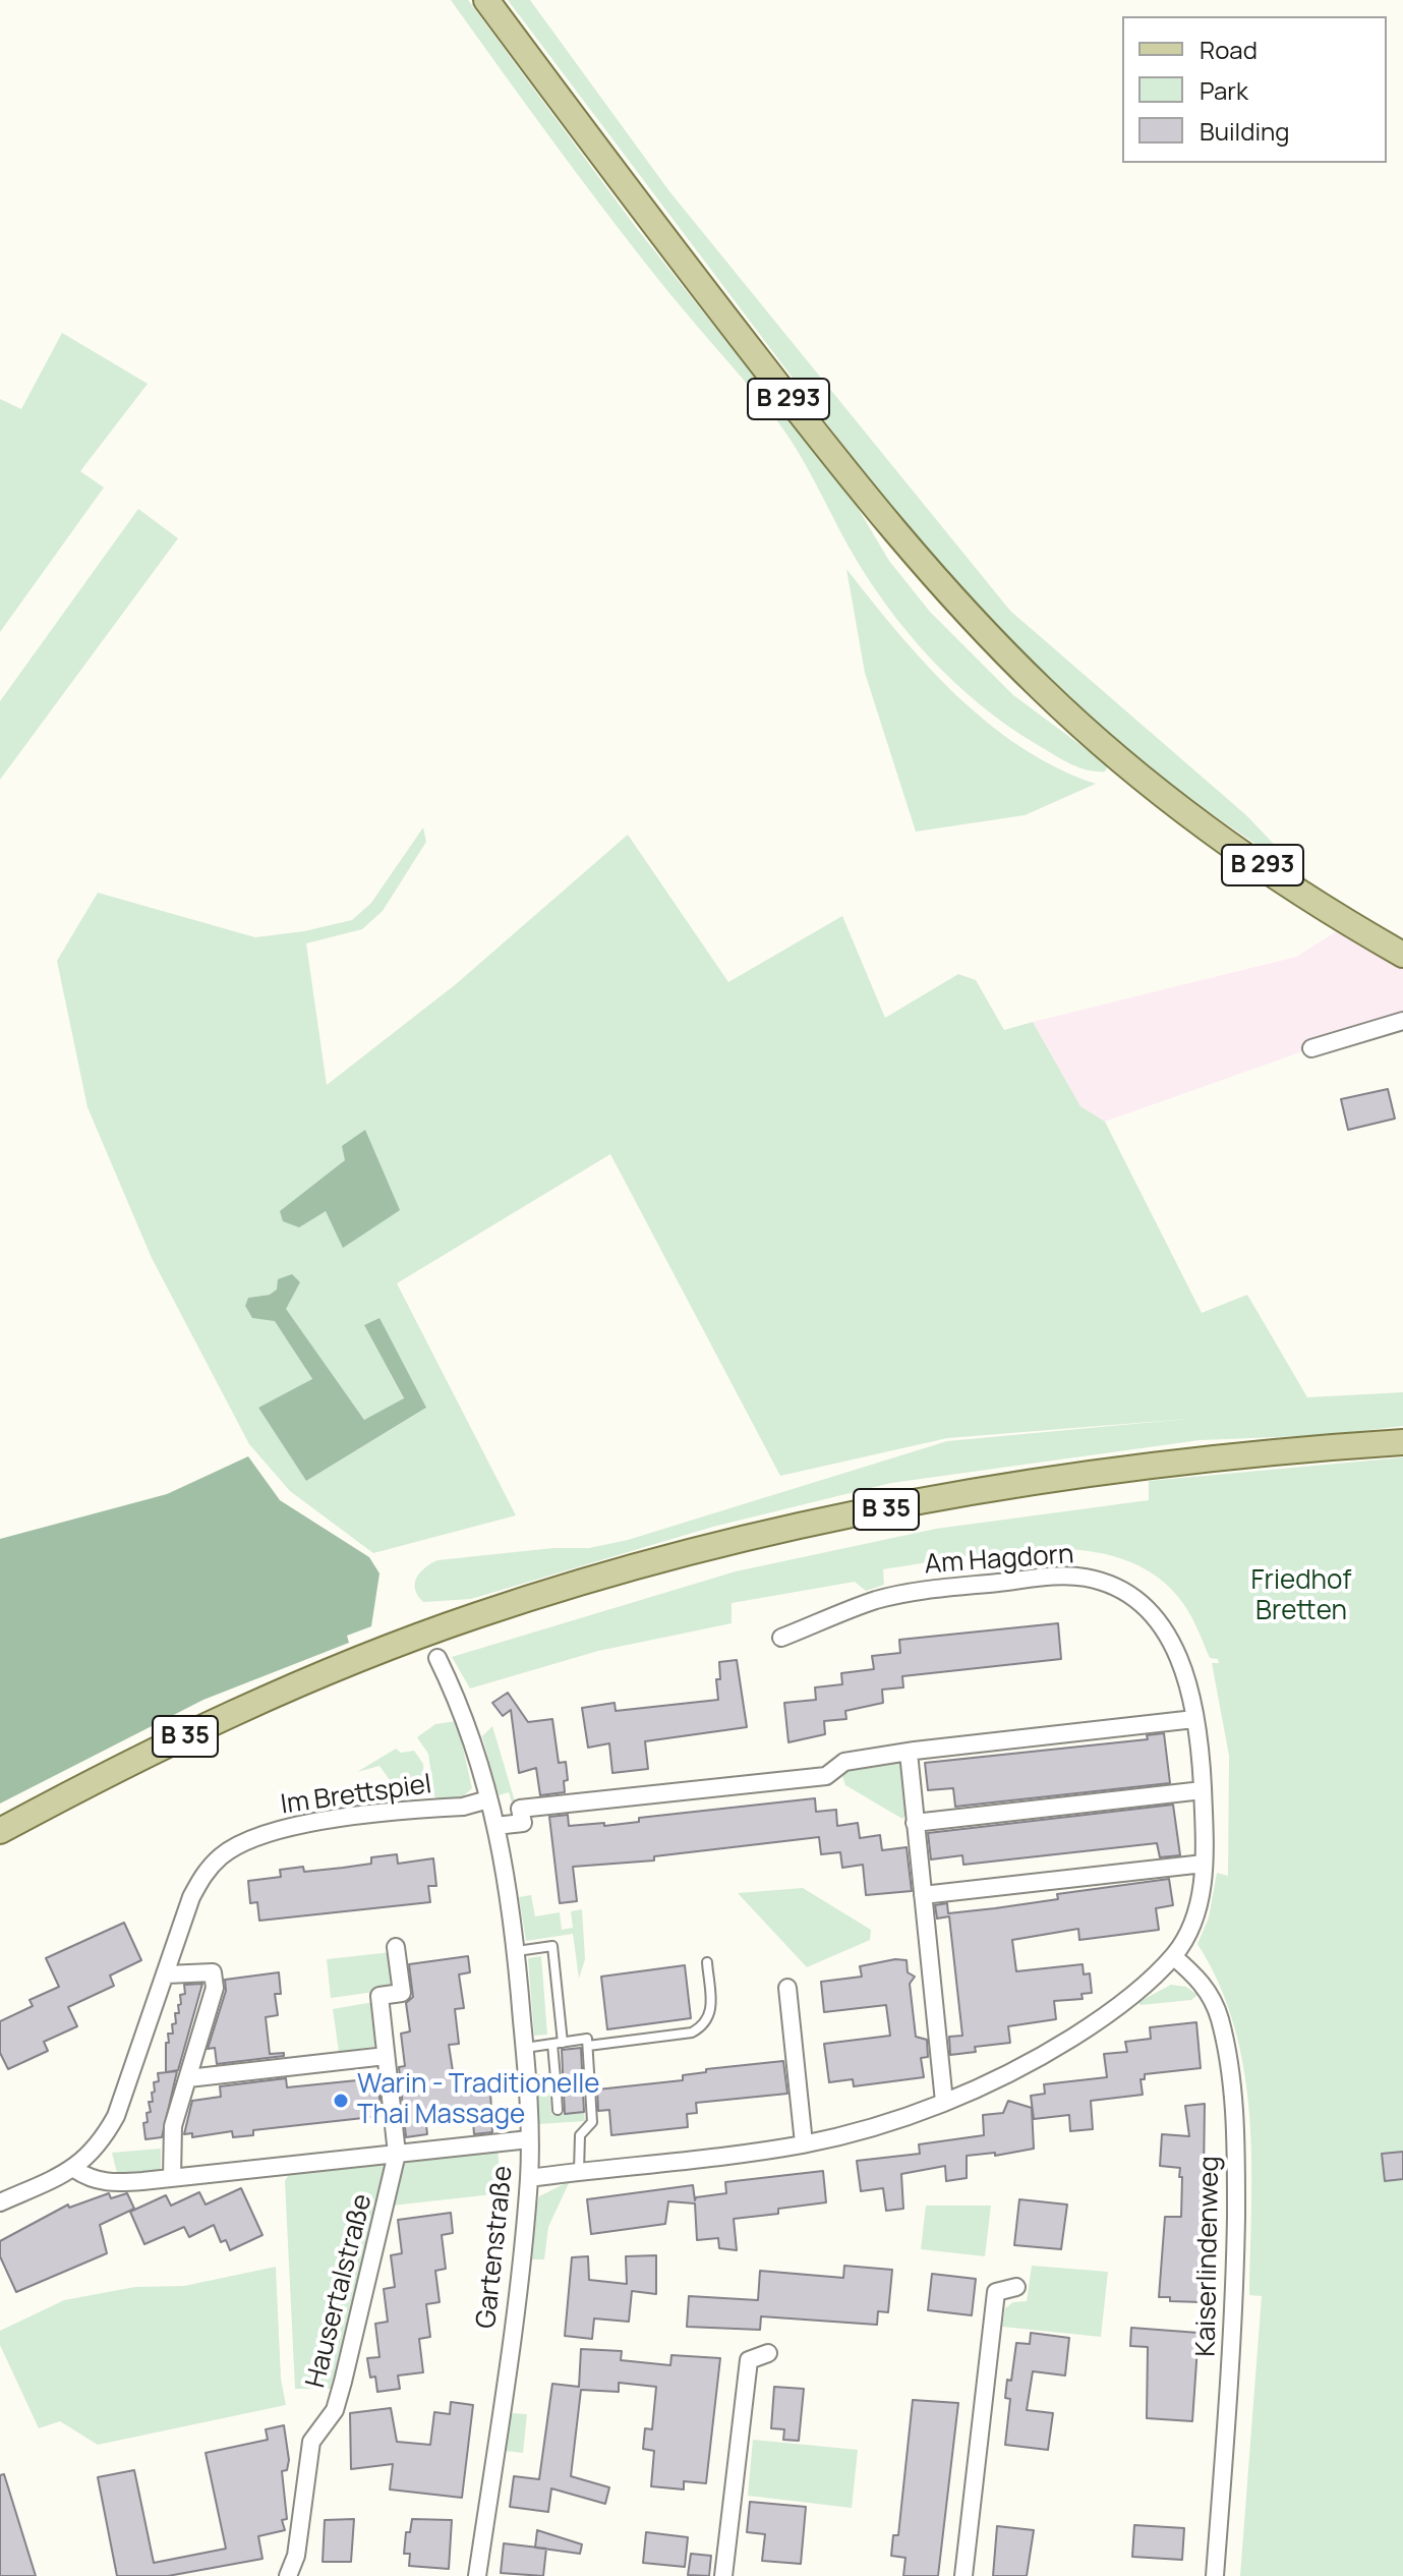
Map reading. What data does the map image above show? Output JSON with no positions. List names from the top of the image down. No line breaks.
{"streets":{"main road":["B 293","B 35"],"street":["Am Hagdorn","Im Brettspiel","Gartenstraße","Kaiserlindenweg","Hausertalstraße"]},"crossings":[["Am Hagdorn","Gartenstraße"],["Am Hagdorn","Kaiserlindenweg"],["Im Brettspiel","Gartenstraße"]],"parks":["Friedhof Bretten"],"places":["Warin - Traditionelle Thai Massage"],"legend":["Road","Park","Building"]}
